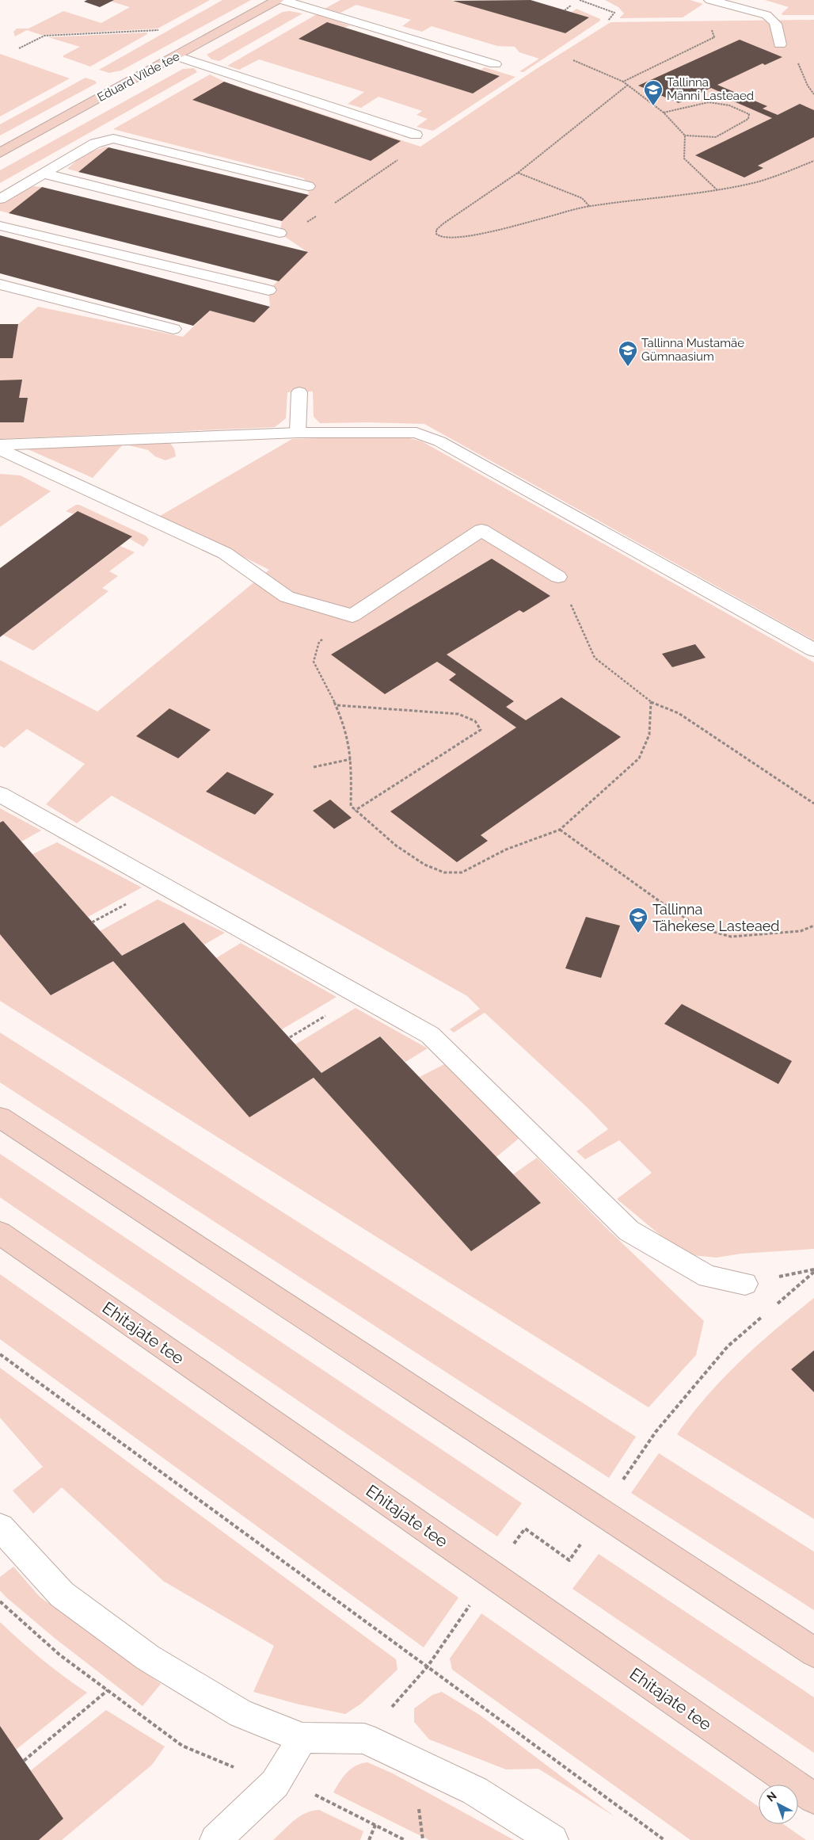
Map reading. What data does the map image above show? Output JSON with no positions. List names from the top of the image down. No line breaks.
{"streets":{"main road":["Eduard Vilde tee","Ehitajate tee"]},"places":{"school or university":["Tallinna Männi Lasteaed","Tallinna Mustamäe Gümnaasium","Tallinna Tähekese Lasteaed"]},"north":"top left"}
